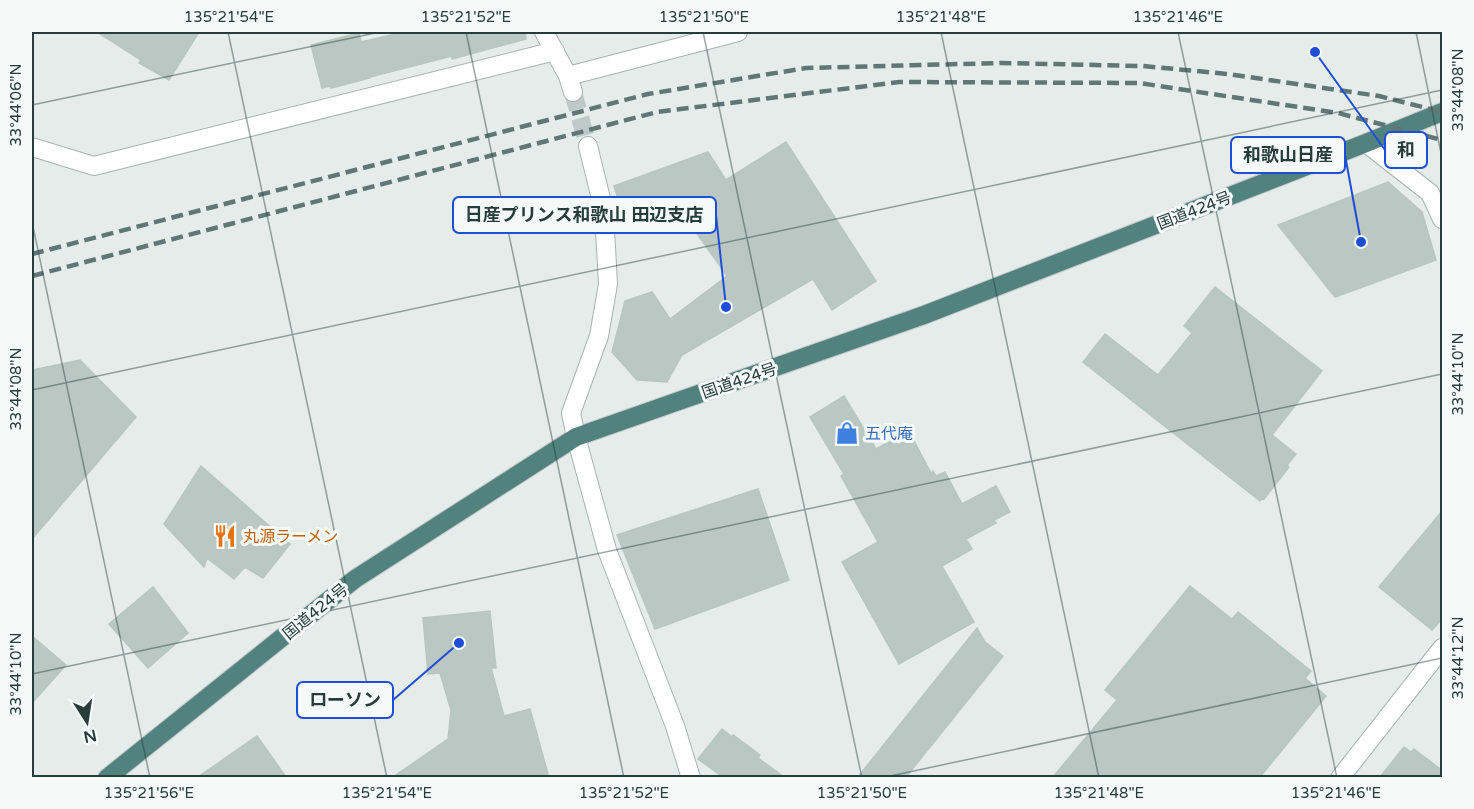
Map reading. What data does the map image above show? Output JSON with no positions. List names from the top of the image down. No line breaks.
{"streets":{"highway":["国道424号"]},"places":{"other":["和","和歌山日産","日産プリンス和歌山 田辺支店","ローソン"],"shop":["五代庵"],"restaurant":["丸源ラーメン"]},"north":"bottom","coordinates":["135°21'54\"E","135°21'52\"E","135°21'50\"E","135°21'48\"E","135°21'46\"E","33°44'08\"N","33°44'06\"N","33°44'10\"N","33°44'12\"N","135°21'56\"E"]}
